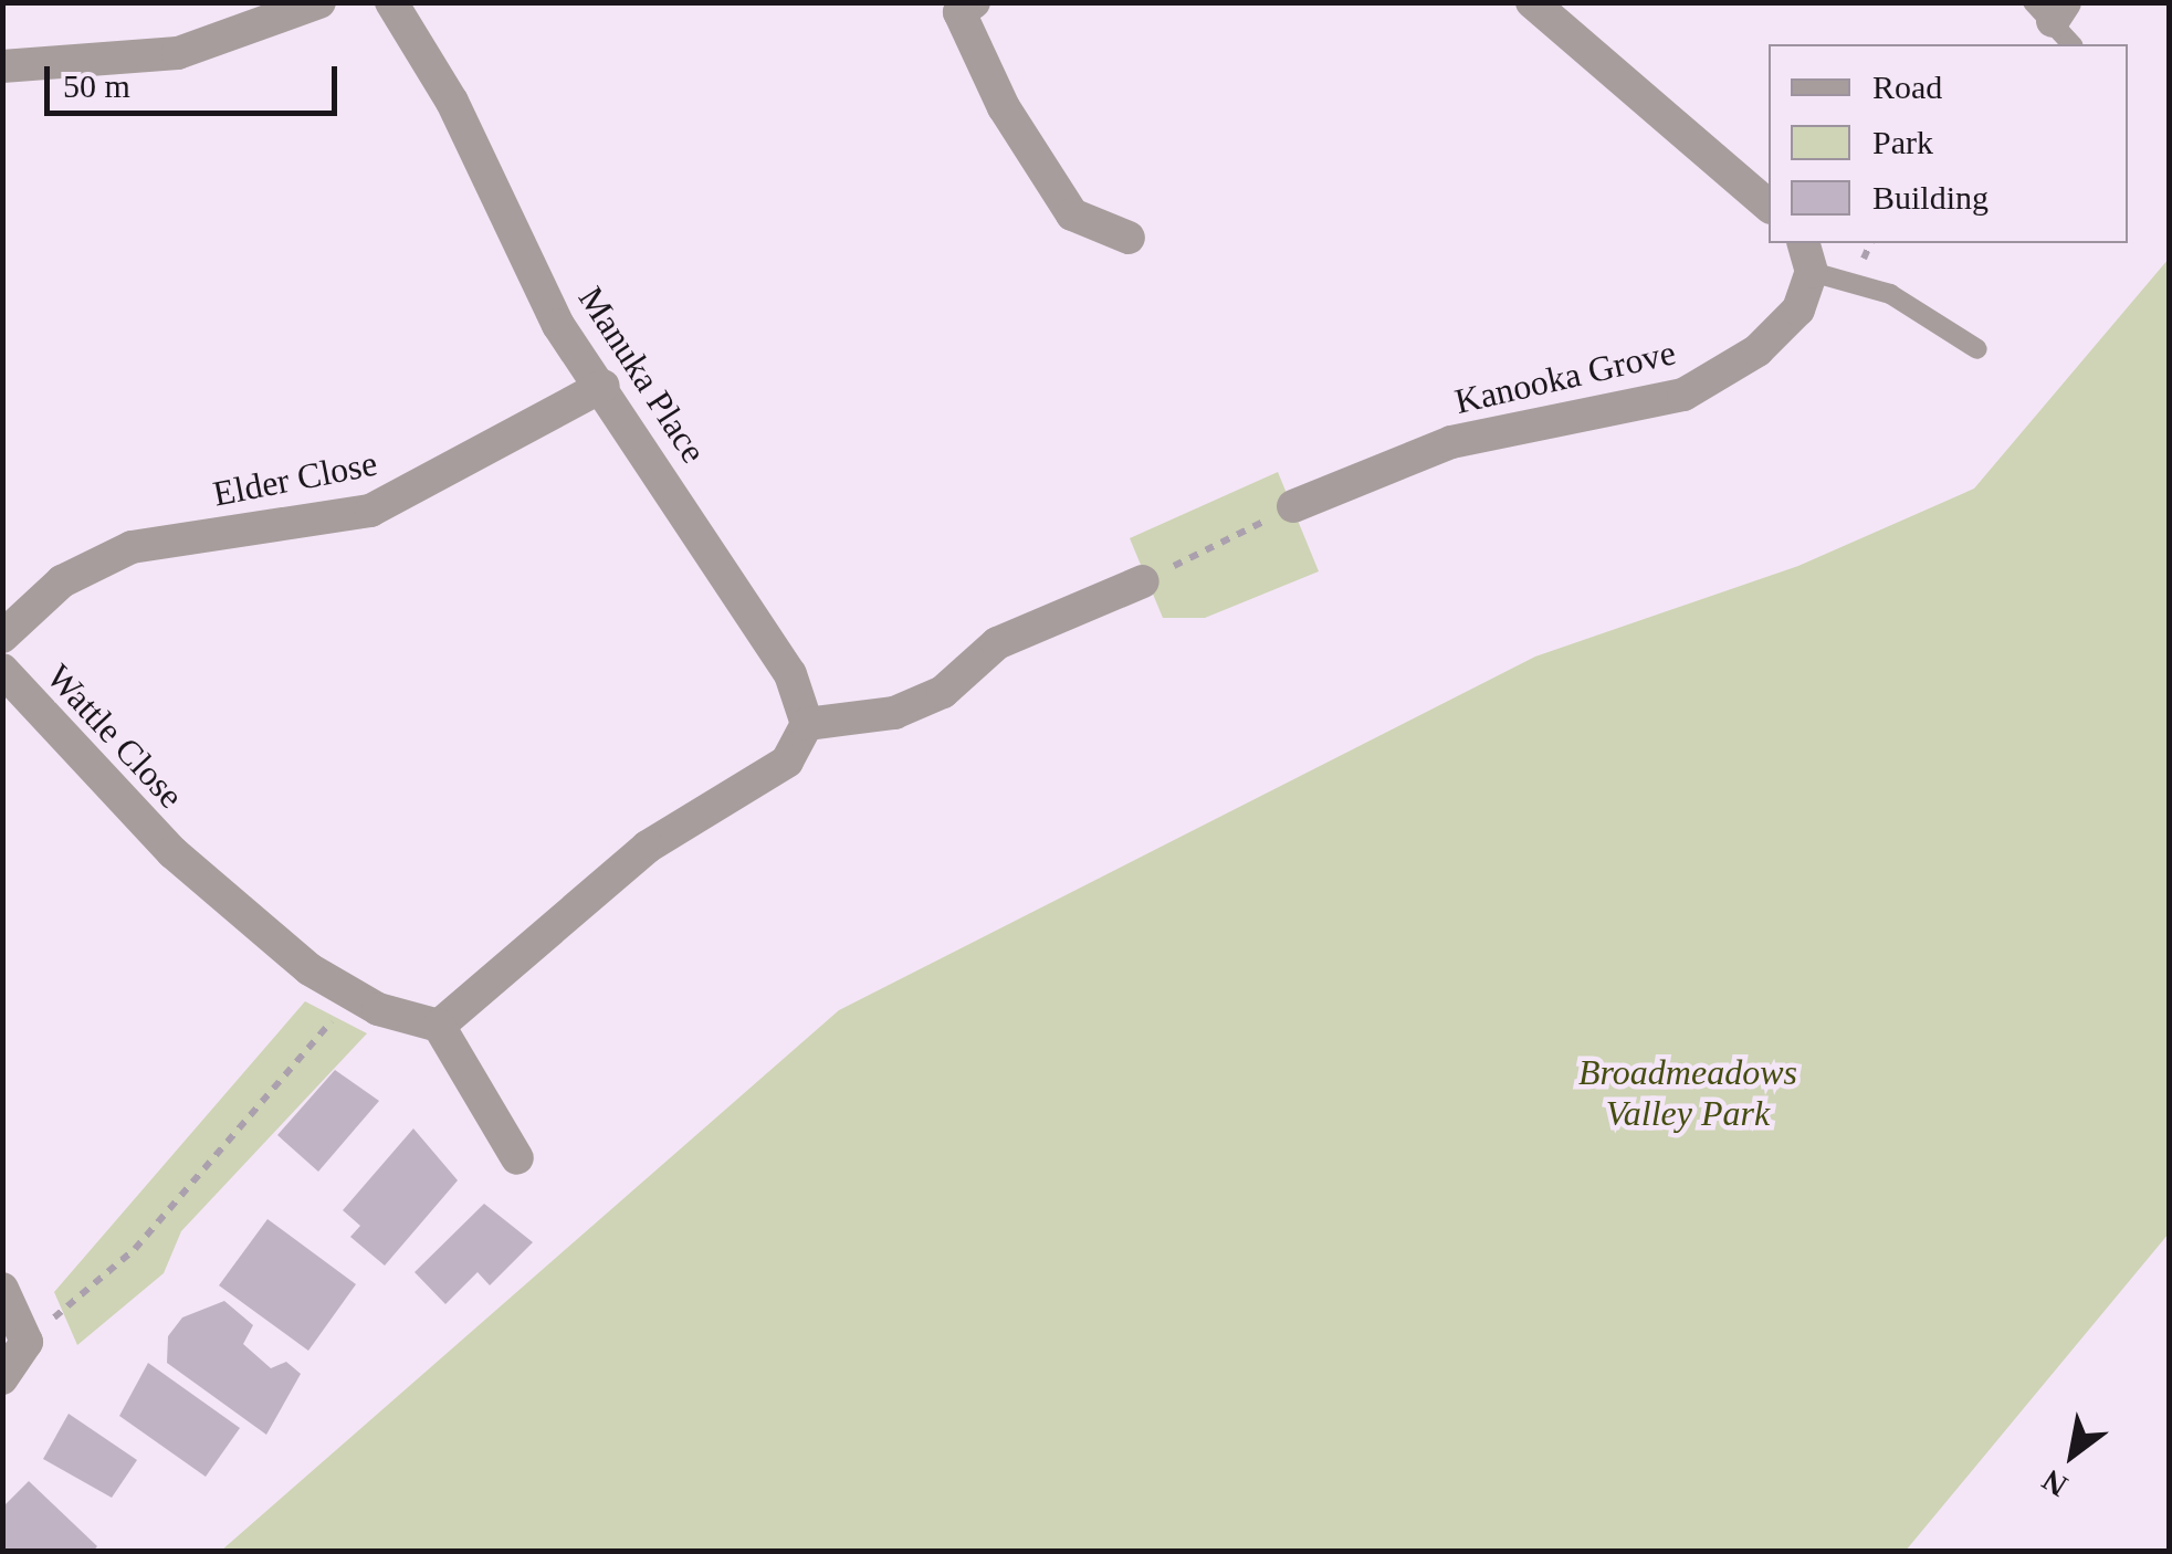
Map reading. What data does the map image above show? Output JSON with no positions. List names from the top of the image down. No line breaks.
{"streets":{"street":["Manuka Place","Kanooka Grove","Elder Close","Wattle Close"]},"crossings":[["Manuka Place","Elder Close"]],"parks":["Broadmeadows Valley Park"],"legend":["Road","Park","Building"],"scale_bar":"50 m","north":"bottom left"}
